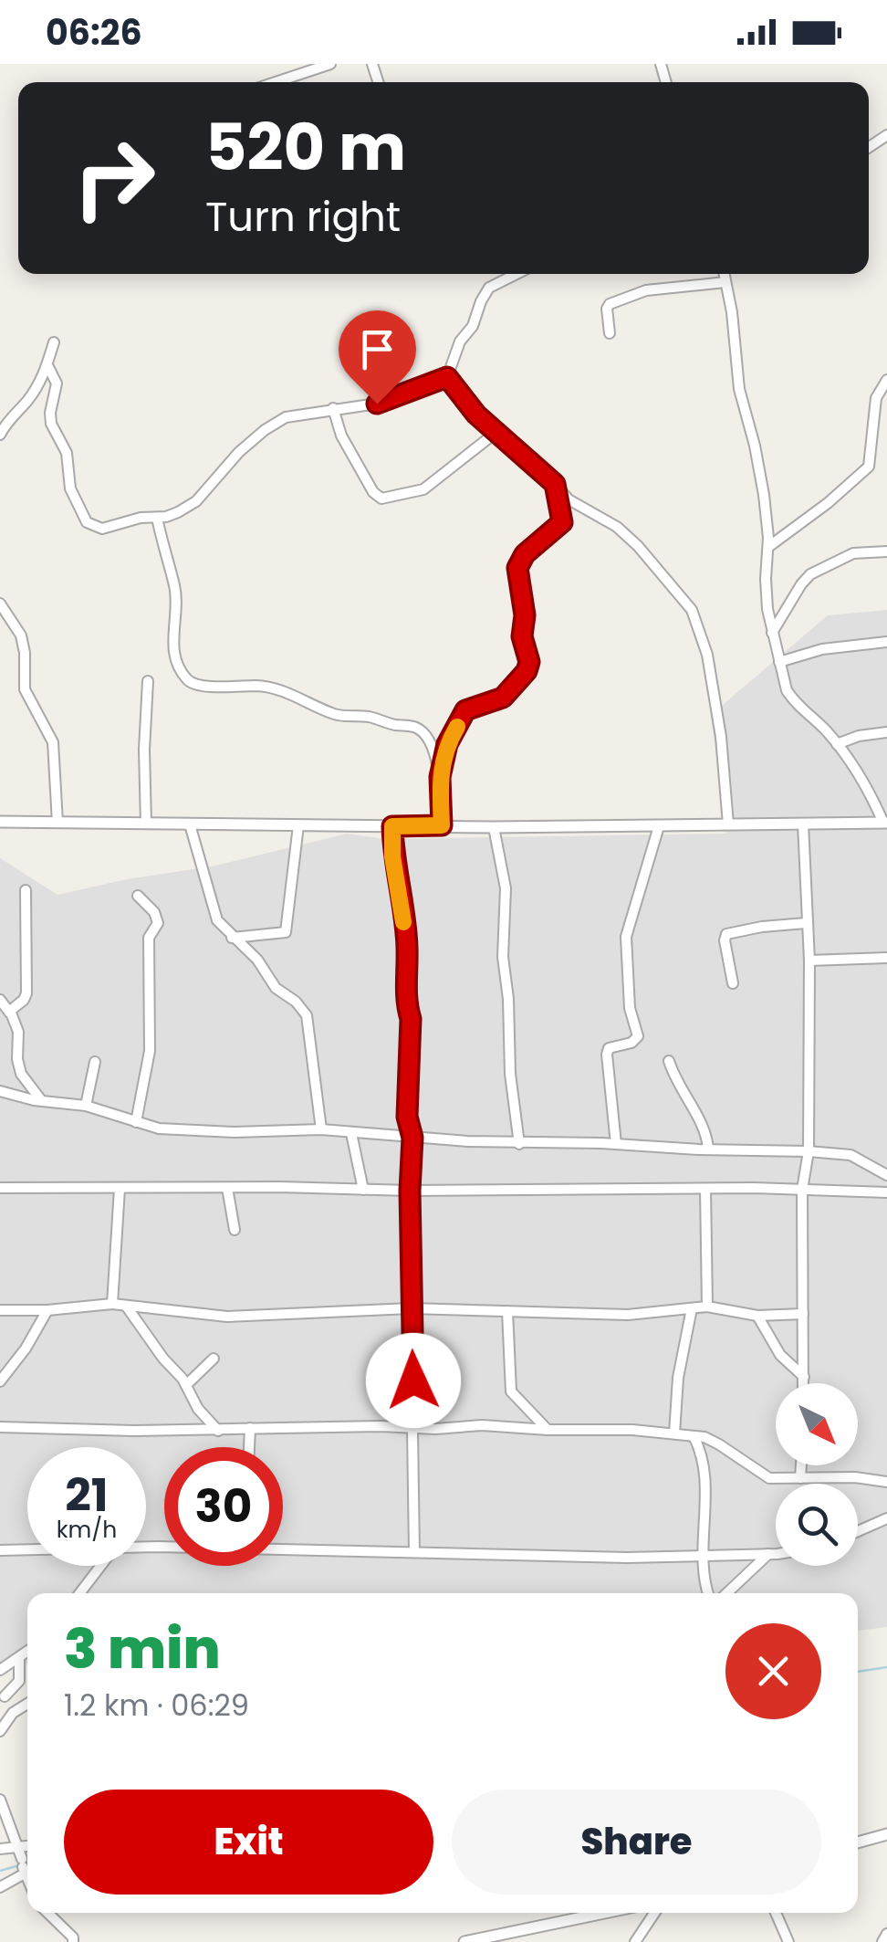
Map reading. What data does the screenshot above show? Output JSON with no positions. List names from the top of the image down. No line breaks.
{"north":"bottom right","page":{"status":"06:26","turn":["520 m","Turn right"],"speed":"21 km/h","limit":"30","heading":["3 min","1.2 km · 06:29"],"buttons":["Exit","Share"]}}
